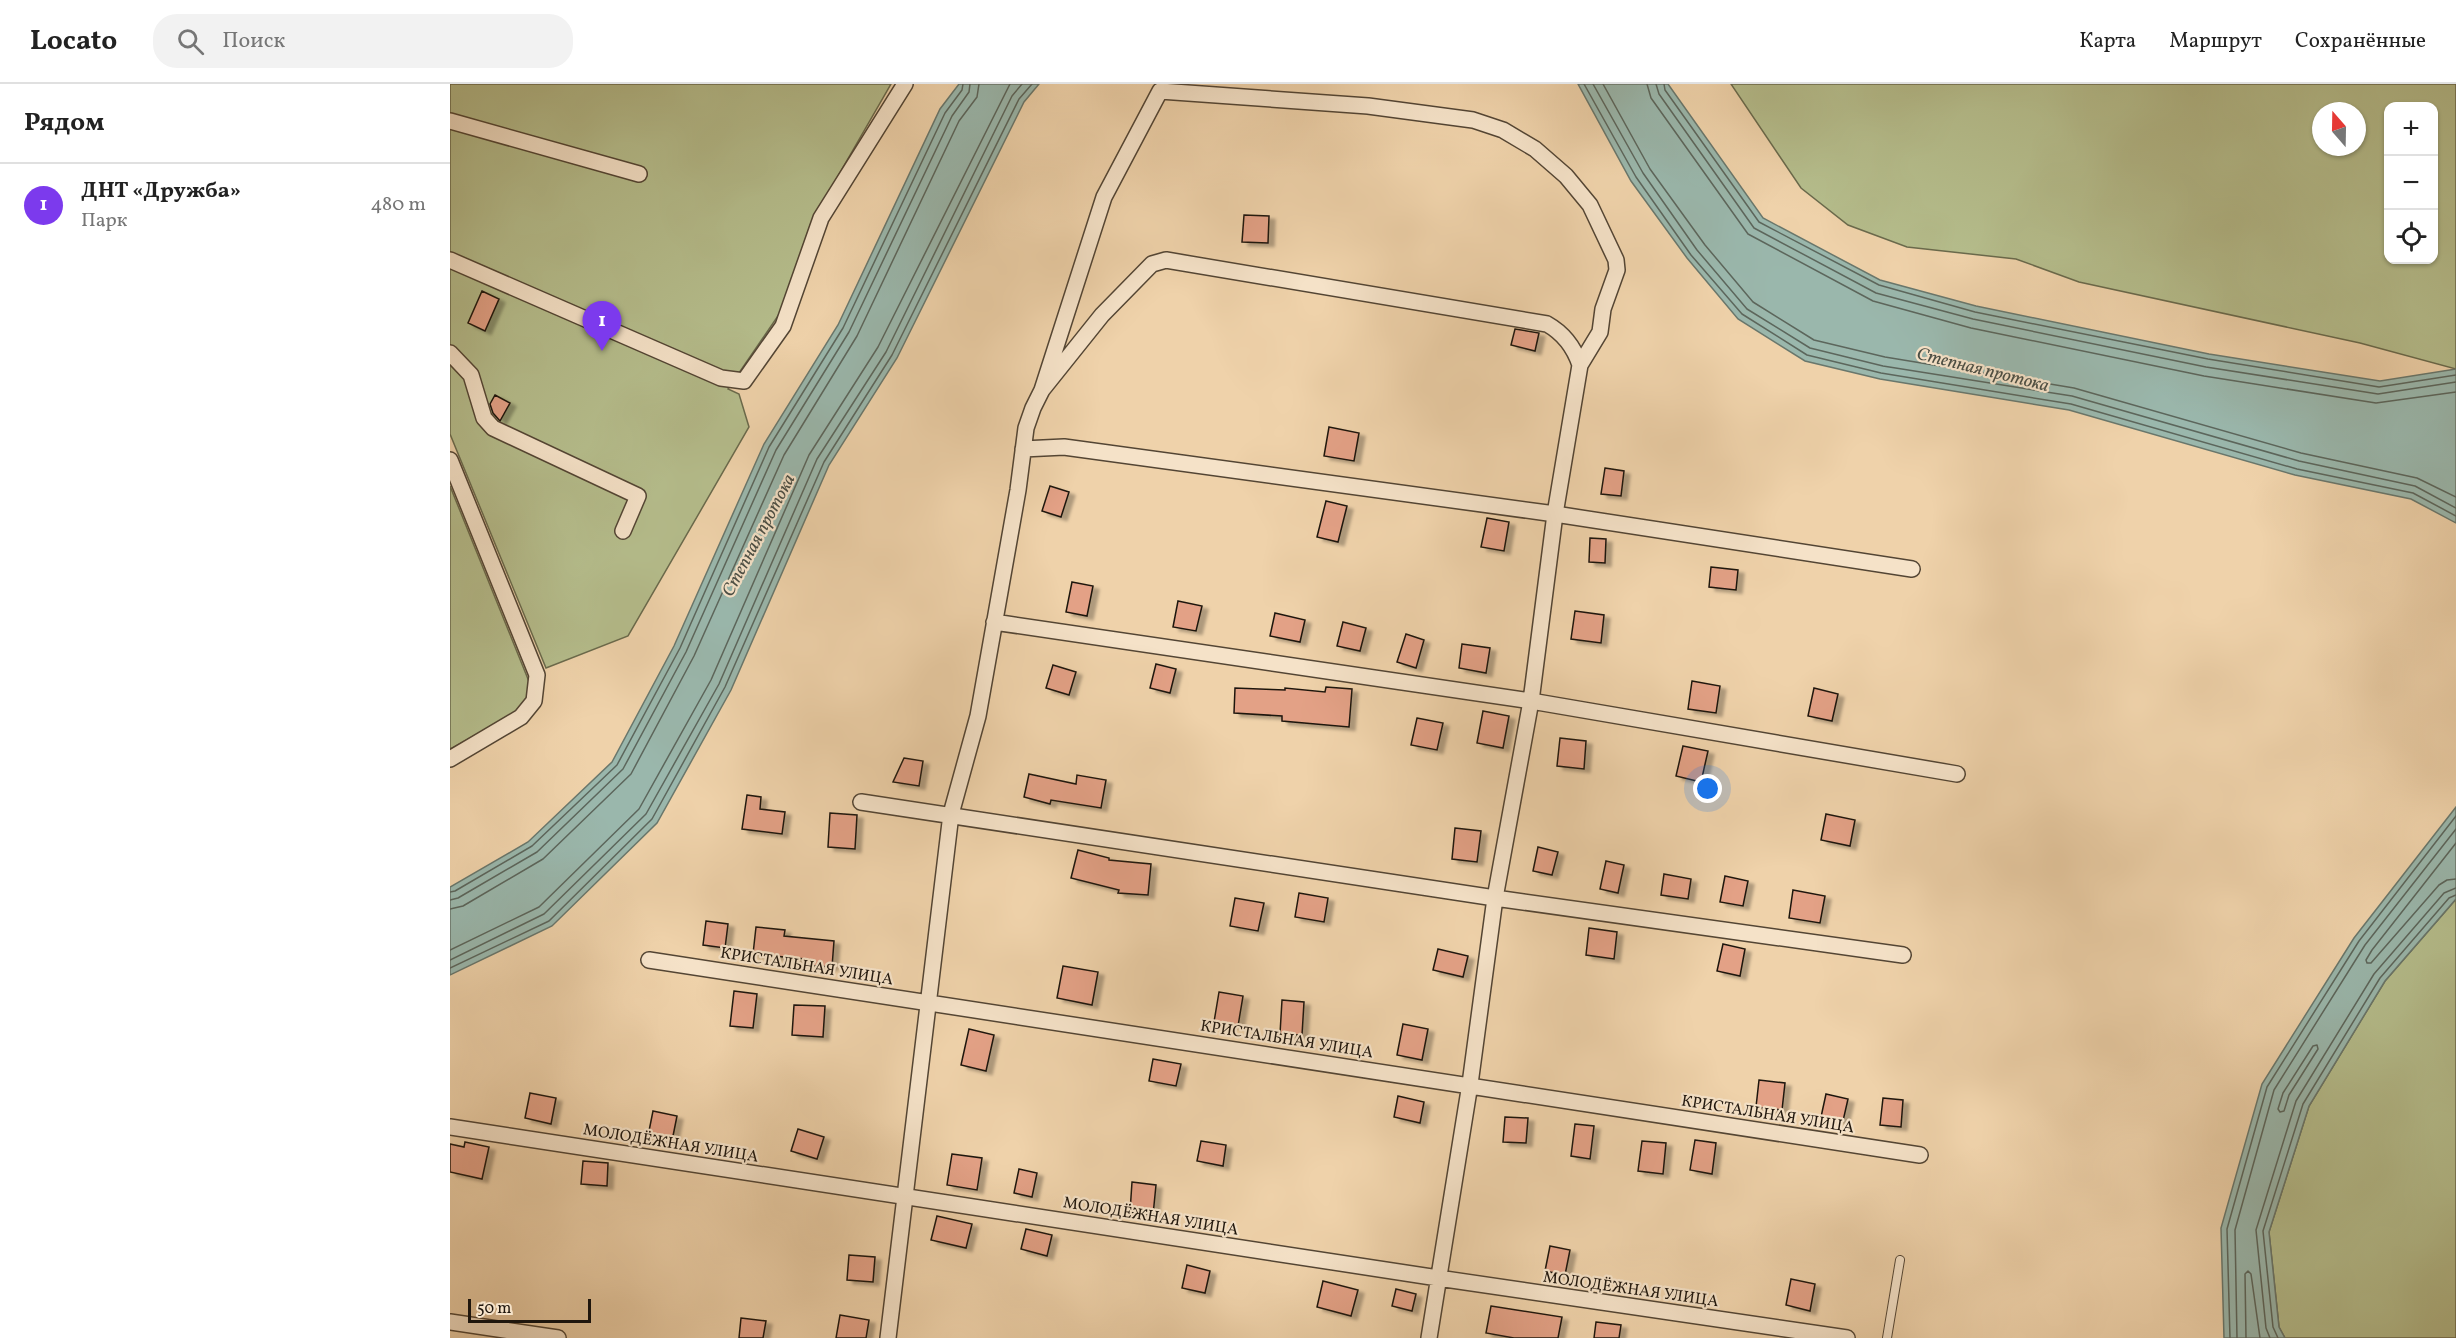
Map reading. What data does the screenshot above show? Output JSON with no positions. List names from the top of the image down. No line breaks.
{"streets":{"street":["КРИСТАЛЬНАЯ УЛИЦА","МОЛОДЁЖНАЯ УЛИЦА"]},"water":["Степная протока"],"scale_bar":"50 m","north":"top","page":{"header":"Locato","search":"Поиск","nav":["Карта","Маршрут","Сохранённые"],"heading":"Рядом","map_buttons":["+","−"],"list":[{"mark":"1","name":"ДНТ «Дружба»","note":"Парк","value":"480 m"}],"pins":"1","scale":"50 m"}}
